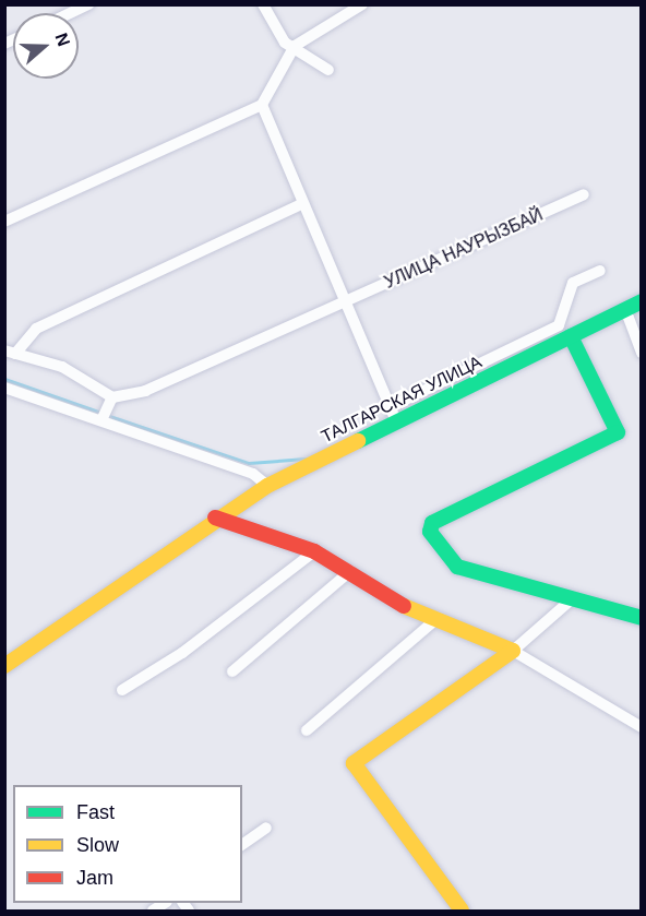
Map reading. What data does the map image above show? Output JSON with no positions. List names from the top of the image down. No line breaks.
{"streets":{"street":["УЛИЦА НАУРЫЗБАЙ","ТАЛГАРСКАЯ УЛИЦА"]},"legend":["Fast","Slow","Jam"],"north":"right"}
